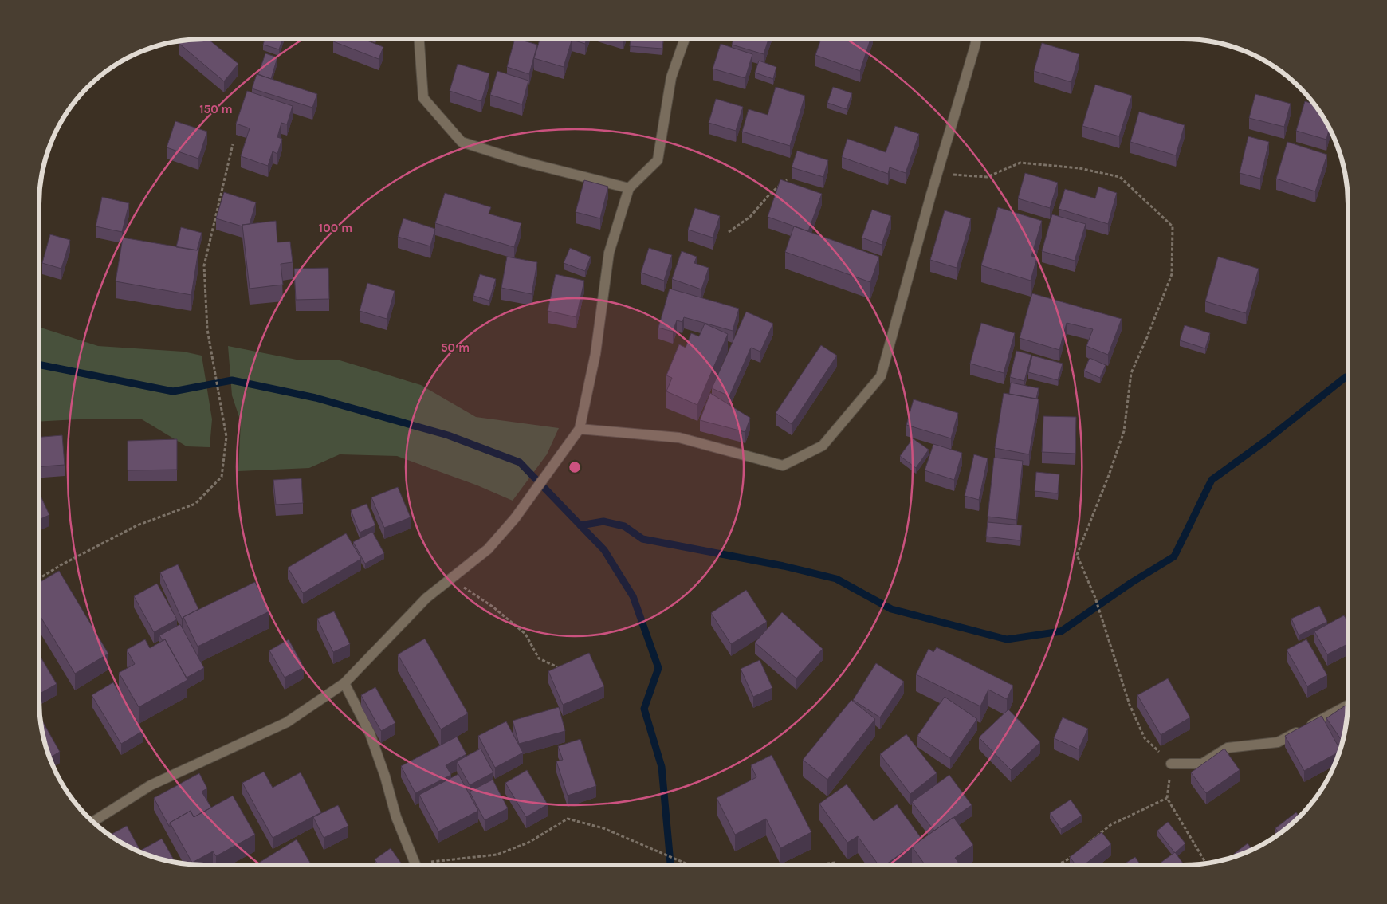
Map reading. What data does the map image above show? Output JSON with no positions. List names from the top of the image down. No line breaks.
{"rings":["150 m","100 m","50 m"]}
